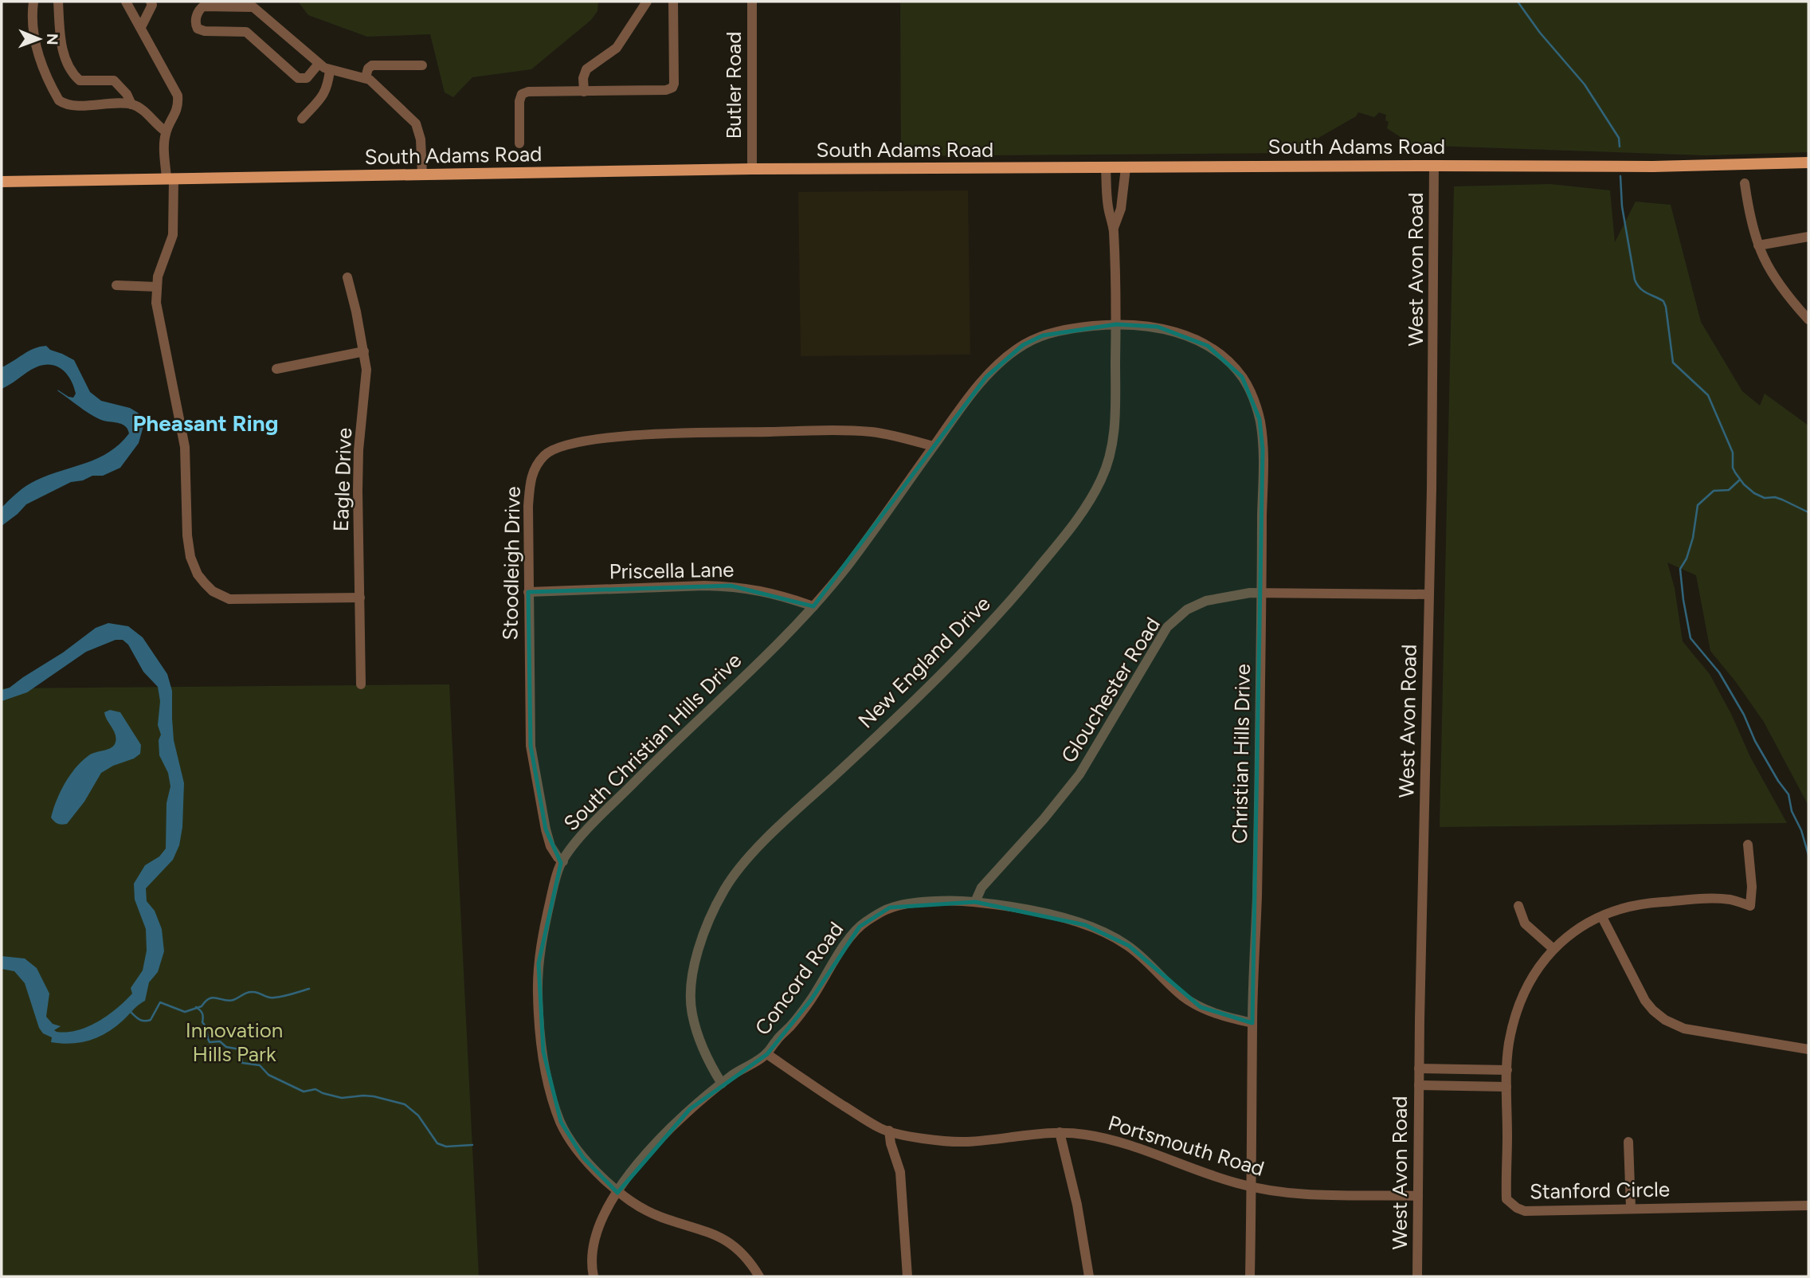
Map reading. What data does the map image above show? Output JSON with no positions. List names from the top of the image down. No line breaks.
{"streets":{"main road":["South Adams Road"],"street":["Butler Road","West Avon Road","Eagle Drive","Stoodleigh Drive","Priscella Lane","New England Drive","Glouchester Road","South Christian Hills Drive","Christian Hills Drive","Concord Road","Portsmouth Road","Stanford Circle"]},"crossings":[["Butler Road","South Adams Road"],["South Adams Road","West Avon Road"],["South Adams Road","New England Drive"],["West Avon Road","Glouchester Road"],["West Avon Road","Portsmouth Road"],["Stoodleigh Drive","Priscella Lane"],["Stoodleigh Drive","South Christian Hills Drive"],["Priscella Lane","South Christian Hills Drive"],["New England Drive","South Christian Hills Drive"],["New England Drive","Christian Hills Drive"],["New England Drive","Concord Road"],["Glouchester Road","Christian Hills Drive"],["Glouchester Road","Concord Road"],["South Christian Hills Drive","Christian Hills Drive"],["South Christian Hills Drive","Concord Road"],["Christian Hills Drive","Concord Road"],["Christian Hills Drive","Portsmouth Road"],["Concord Road","Portsmouth Road"]],"districts":["Pheasant Ring"],"parks":["Innovation Hills Park"],"north":"right"}
